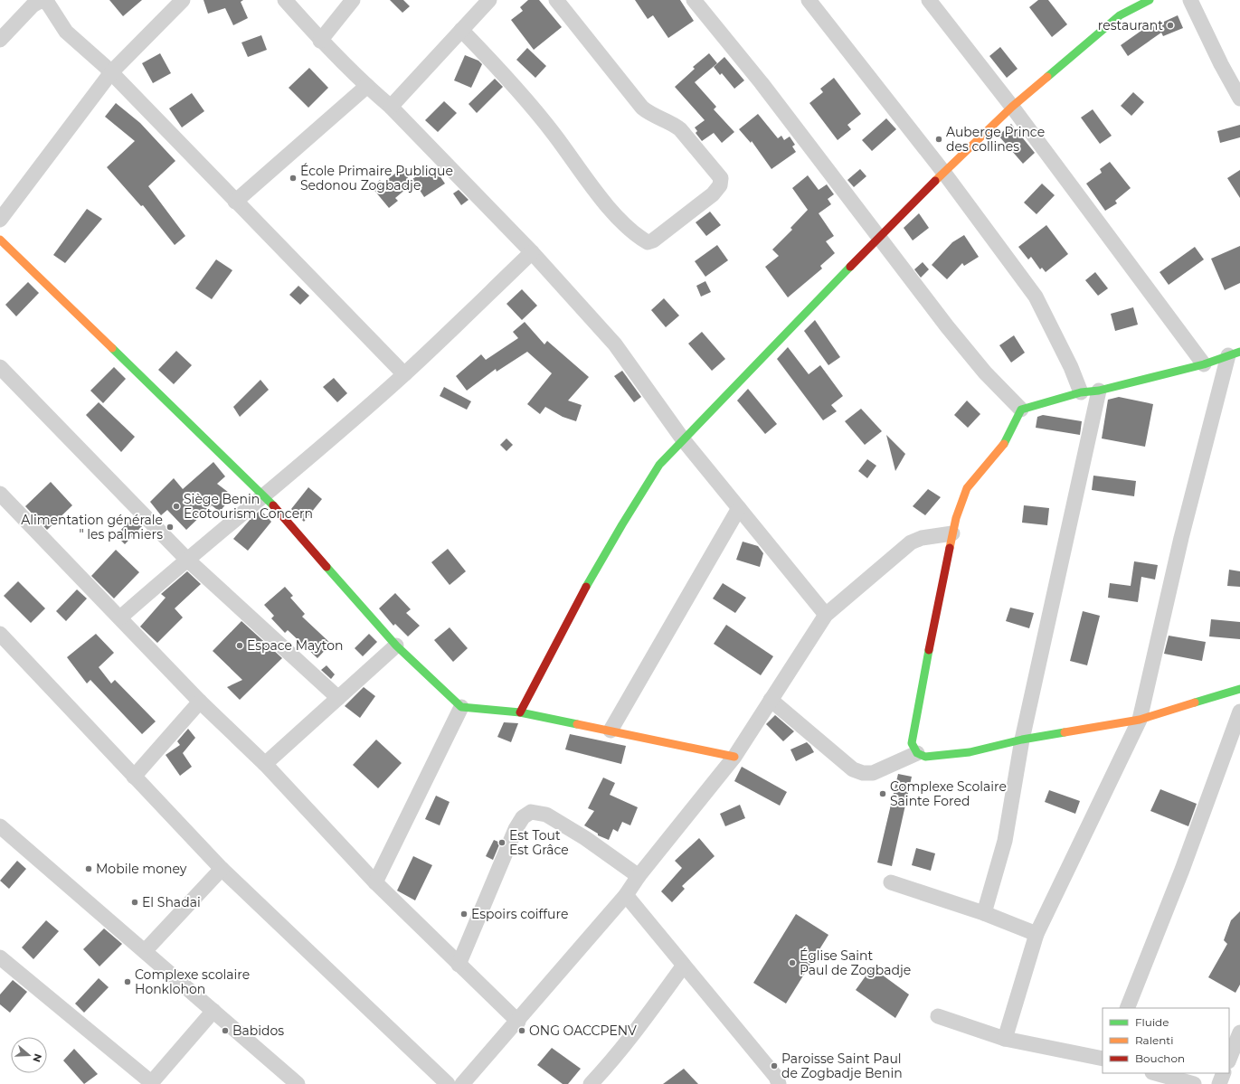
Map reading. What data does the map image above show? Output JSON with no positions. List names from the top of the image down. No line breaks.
{"places":["restaurant","Auberge Prince des collines","École Primaire Publique Sedonou Zogbadje","Siège Benin Ecotourism Concern","Alimentation générale \" les palmiers","Espace Mayton","Complexe Scolaire Sainte Fored","Est Tout Est Grâce","Mobile money","El Shadai","Espoirs coiffure","Église Saint Paul de Zogbadje","Complexe scolaire Honklohon","Babidos","ONG OACCPENV","Paroisse Saint Paul de Zogbadje Benin"],"legend":["Fluide","Ralenti","Bouchon"],"north":"right"}
